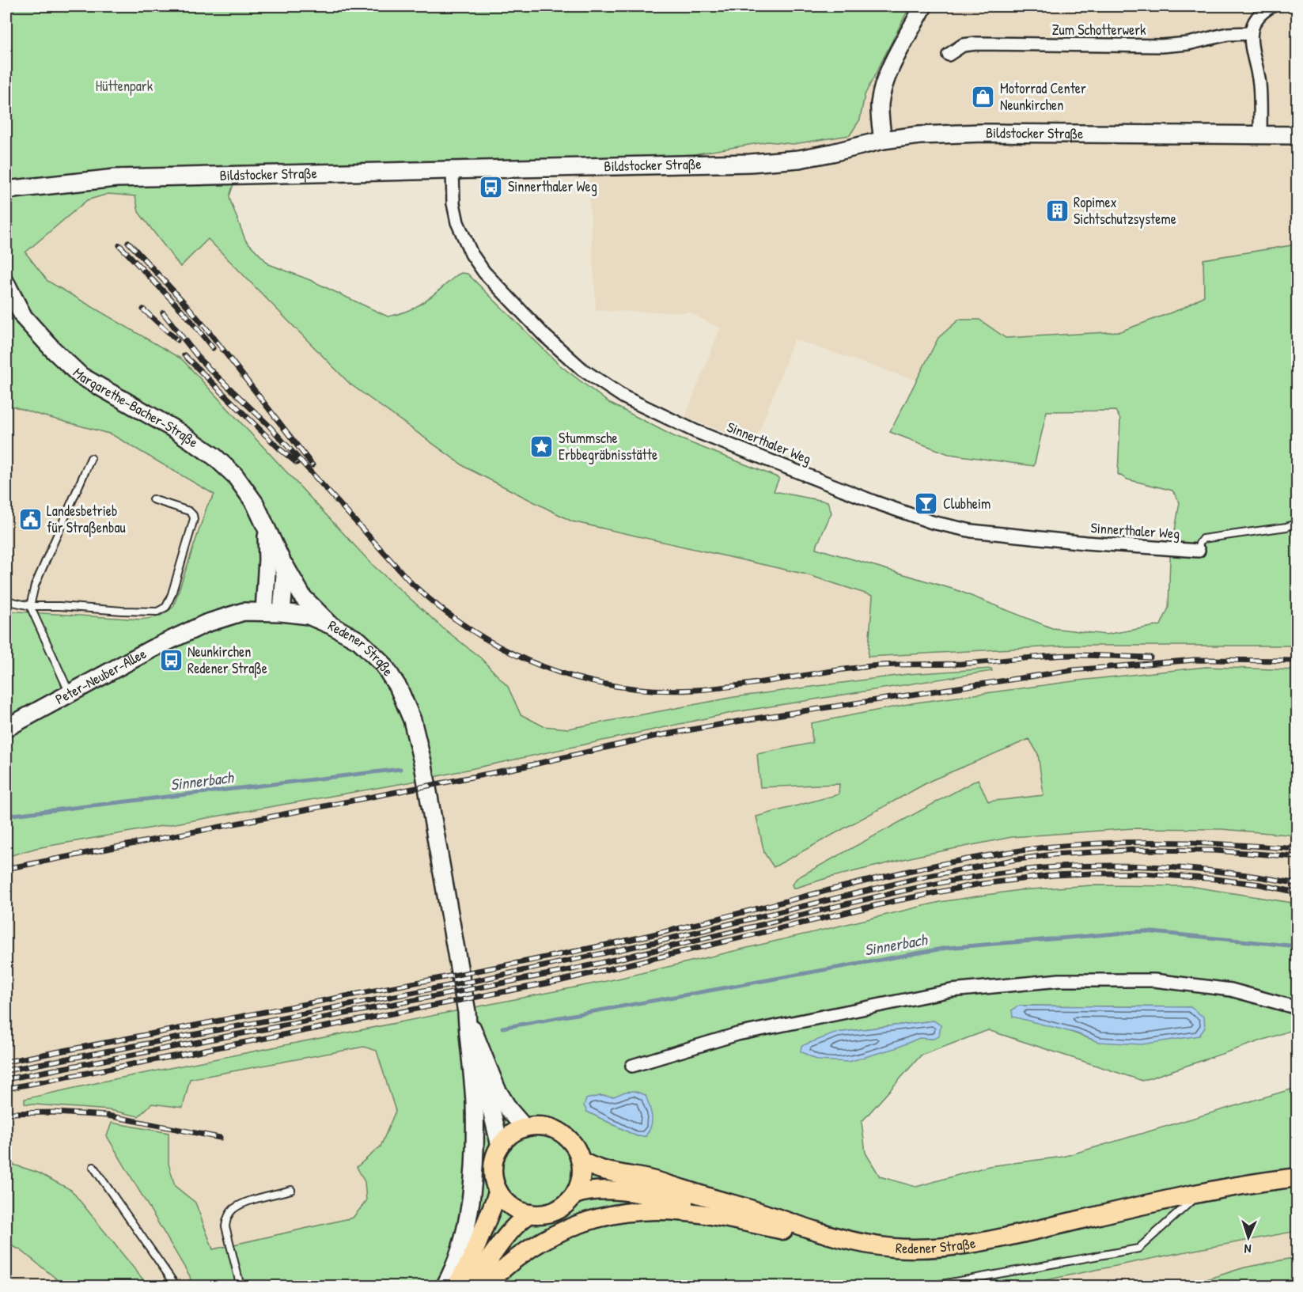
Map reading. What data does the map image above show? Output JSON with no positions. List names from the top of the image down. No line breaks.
{"streets":{"main road":["Bildstocker Straße","Margarethe-Bacher-Straße","Redener Straße","Peter-Neuber-Allee"],"street":["Zum Schotterwerk","Sinnerthaler Weg"]},"crossings":[["Bildstocker Straße","Sinnerthaler Weg"],["Margarethe-Bacher-Straße","Redener Straße"],["Margarethe-Bacher-Straße","Peter-Neuber-Allee"],["Redener Straße","Peter-Neuber-Allee"]],"water":["Sinnerbach"],"parks":["Hüttenpark"],"places":{"shop":["Motorrad Center Neunkirchen"],"bus stop":["Sinnerthaler Weg","Neunkirchen Redener Straße"],"building":["Ropimex Sichtschutzsysteme"],"place":["Stummsche Erbbegräbnisstätte"],"bar":["Clubheim"],"public building":["Landesbetrieb für Straßenbau"]},"north":"bottom"}
